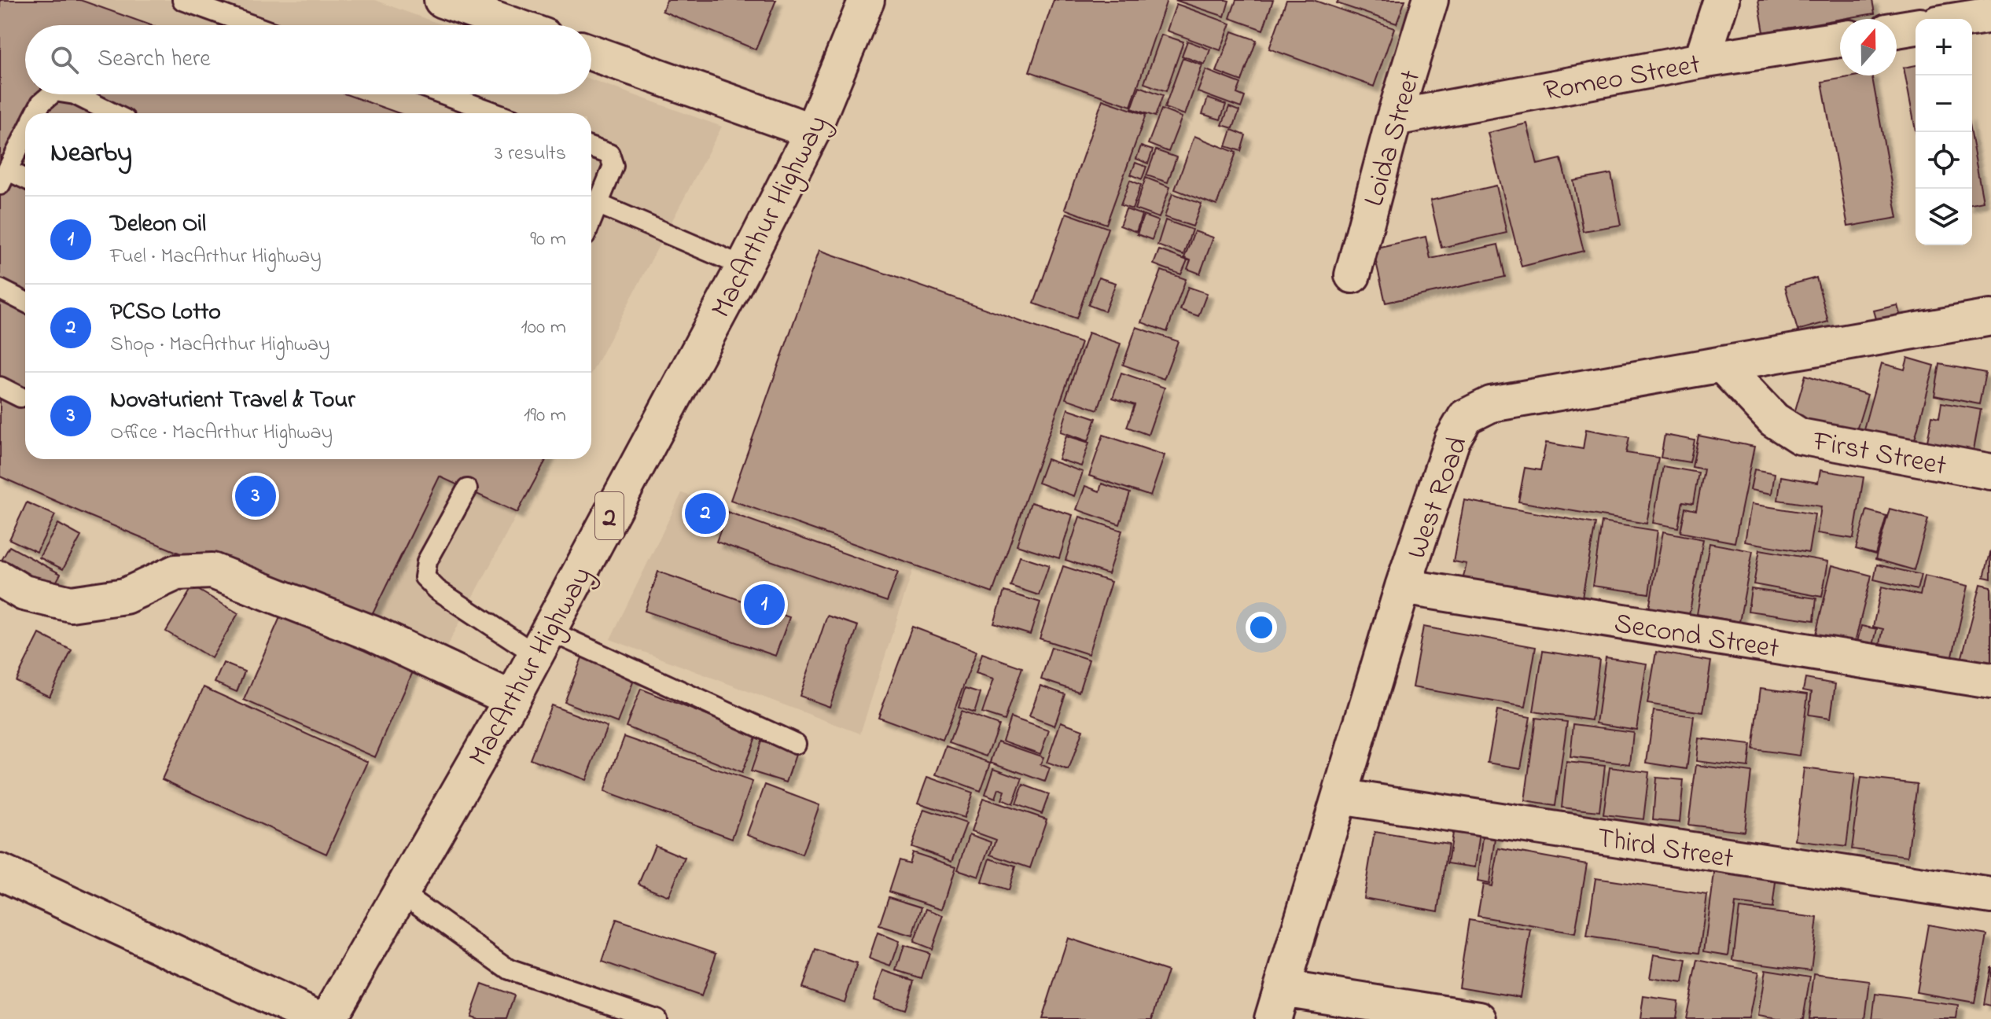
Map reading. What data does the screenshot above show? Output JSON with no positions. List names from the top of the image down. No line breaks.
{"streets":{"main road":["Romeo Street","Loida Street","MacArthur Highway","First Street","West Road","2","Second Street","Third Street"]},"crossings":[["Romeo Street","Loida Street"],["First Street","West Road"],["West Road","Second Street"],["West Road","Third Street"]],"north":"top","page":{"map_buttons":["+","−"],"search":"Search here","heading":["Nearby","3 results"],"list":[{"mark":"1","name":"Deleon Oil","note":"Fuel · MacArthur Highway","value":"90 m"},{"mark":"2","name":"PCSO Lotto","note":"Shop · MacArthur Highway","value":"100 m"},{"mark":"3","name":"Novaturient Travel & Tour","note":"Office · MacArthur Highway","value":"190 m"}],"pins":["3","2","1"]}}
